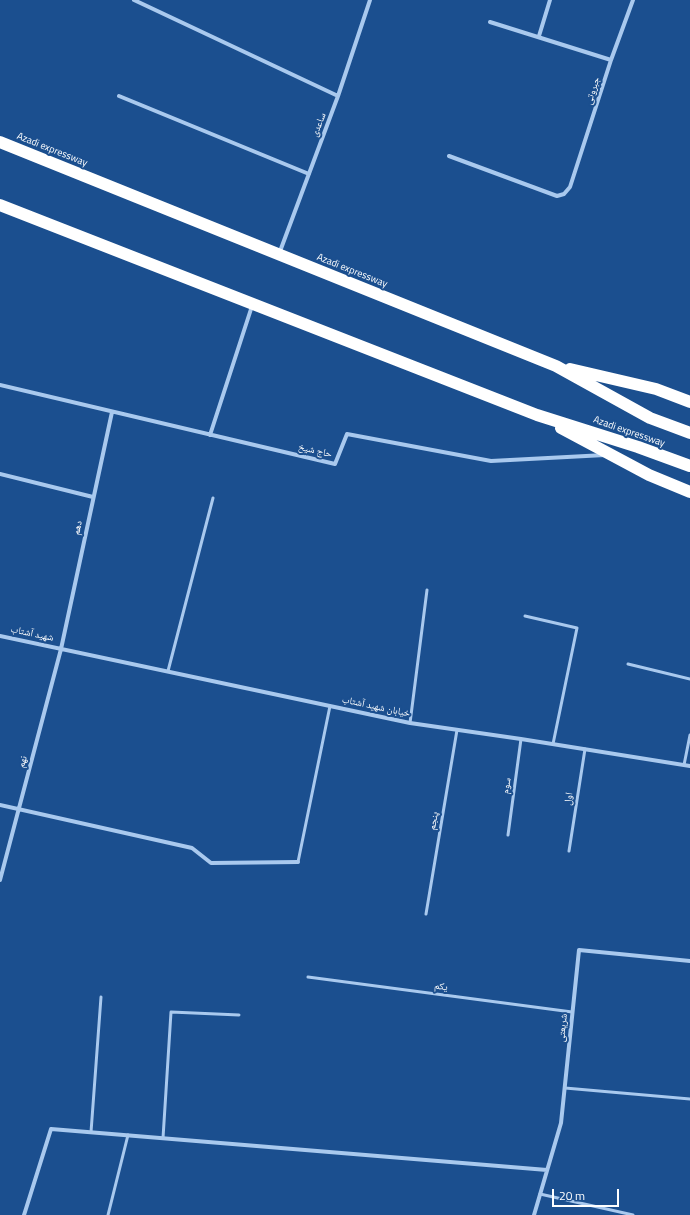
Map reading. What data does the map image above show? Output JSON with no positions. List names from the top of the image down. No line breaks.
{"streets":{"highway":["Azadi expressway"],"street":["جبروتی","ساعدی","حاج شیخ","دهم","شهید آشتاب","خیابان شهید آشتاب","نهم","شریعتی"],"lane":["سوم","اول","پنجم","یکم"]},"crossings":[["ساعدی","Azadi expressway"],["حاج شیخ","دهم"],["دهم","شهید آشتاب"],["دهم","خیابان شهید آشتاب"],["دهم","نهم"],["شهید آشتاب","خیابان شهید آشتاب"],["شهید آشتاب","نهم"],["خیابان شهید آشتاب","نهم"],["خیابان شهید آشتاب","سوم"],["خیابان شهید آشتاب","اول"],["خیابان شهید آشتاب","پنجم"],["یکم","شریعتی"]],"scale_bar":"20 m"}
